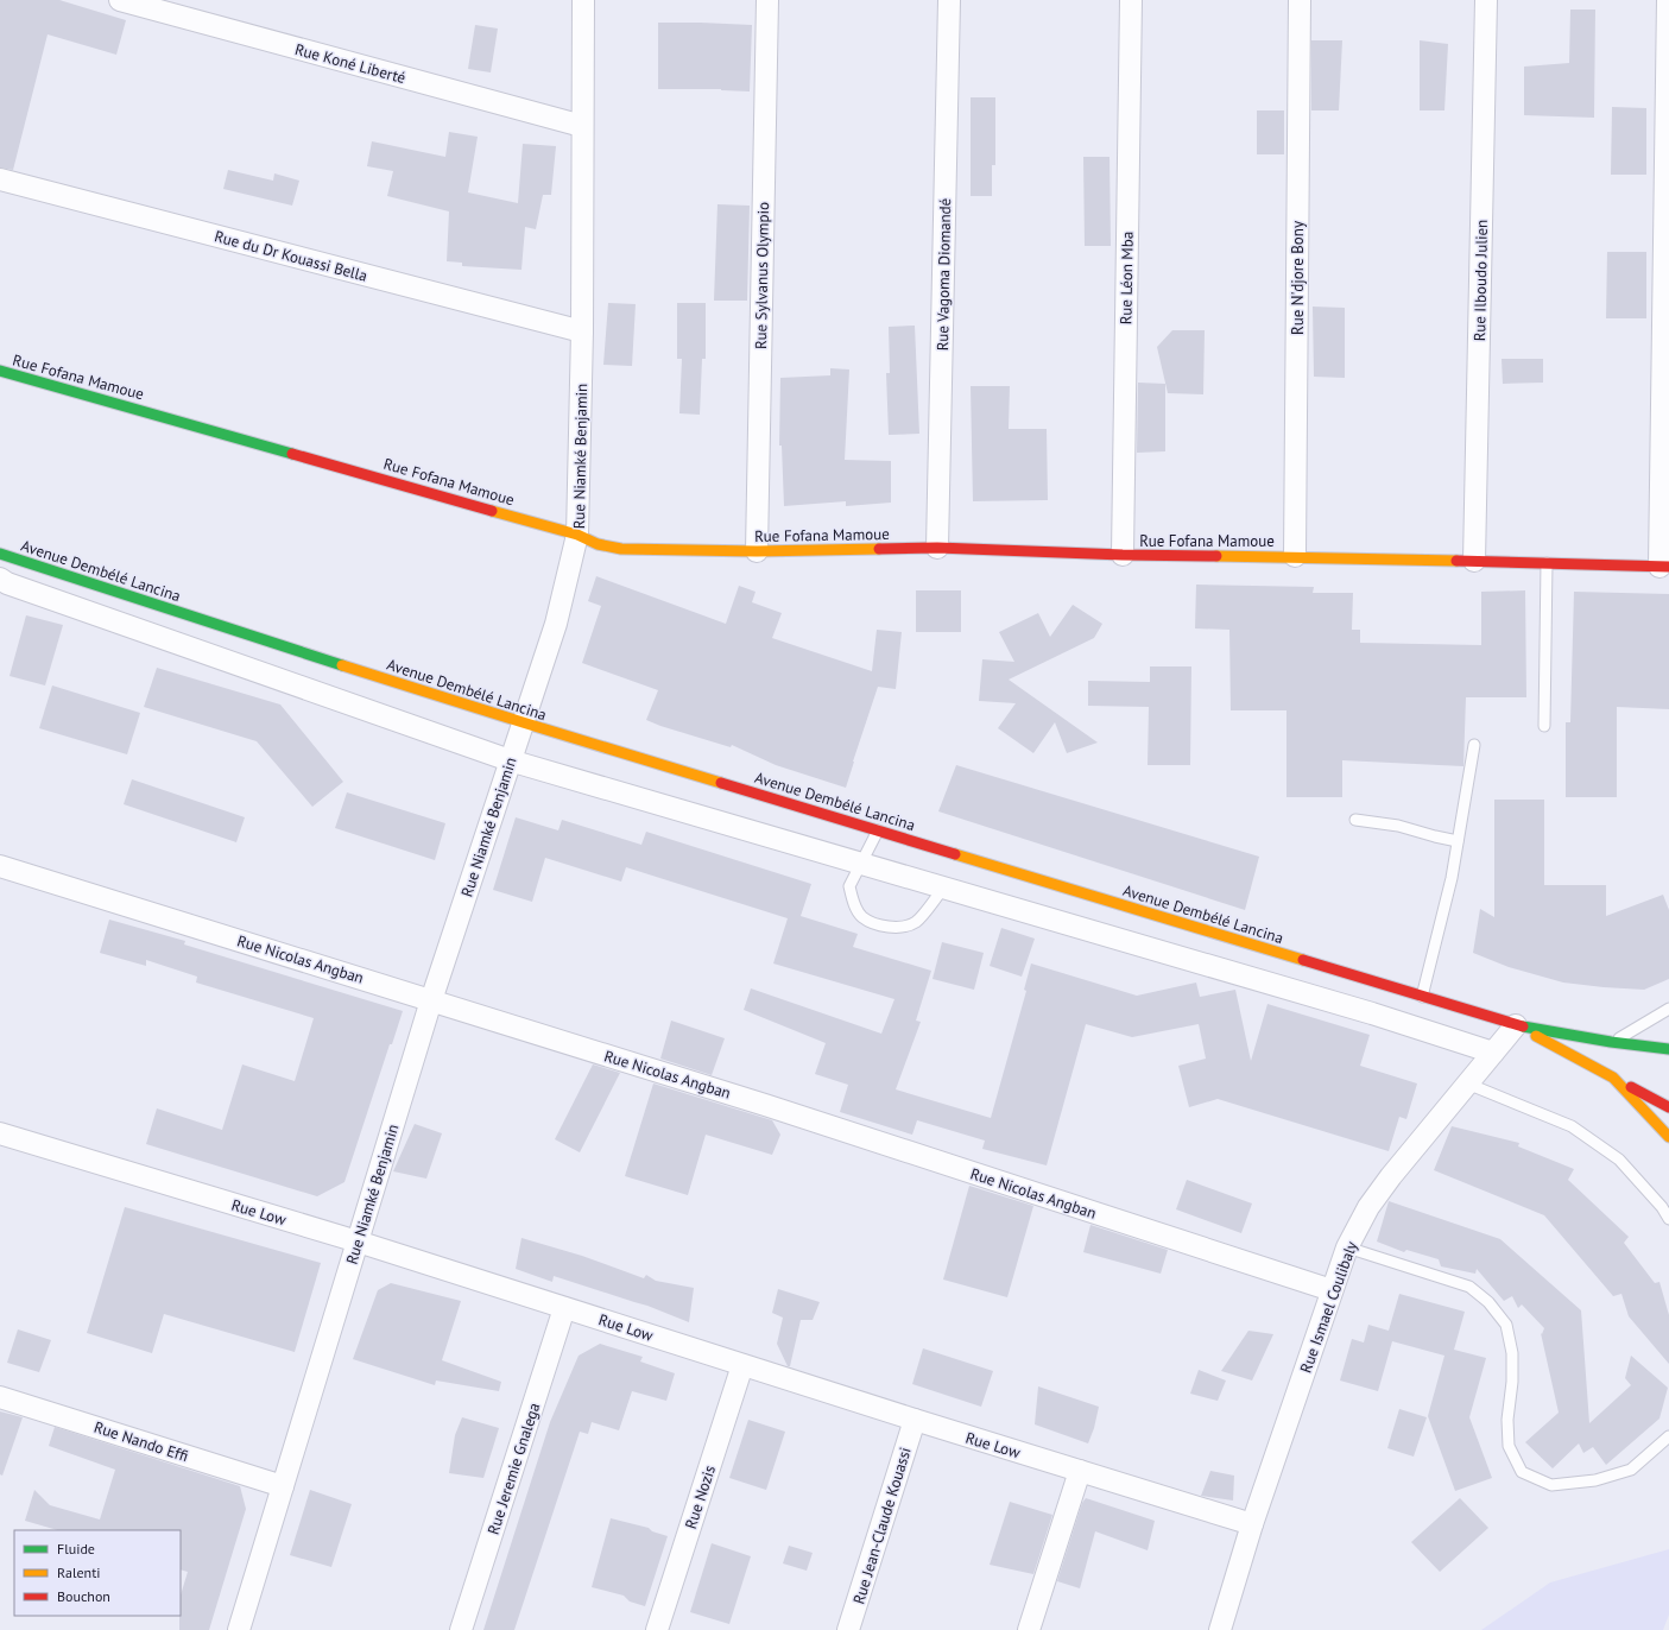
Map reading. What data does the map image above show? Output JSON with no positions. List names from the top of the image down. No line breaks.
{"streets":{"street":["Rue Koné Liberté","Rue du Dr Kouassi Bella","Rue Vagoma Diomandé","Rue Sylvanus Olympio","Rue Léon Mba","Rue N'djore Bony","Rue Ilboudo Julien","Rue Fofana Mamoue","Rue Niamké Benjamin","Avenue Dembélé Lancina","Rue Nicolas Angban","Rue Low","Rue Ismael Coulibaly","Rue Nando Effi","Rue Jeremie Gnalega","Rue Nozis","Rue Jean-Claude Kouassi"]},"crossings":[["Rue Koné Liberté","Rue Niamké Benjamin"],["Rue du Dr Kouassi Bella","Rue Niamké Benjamin"],["Rue Vagoma Diomandé","Rue Fofana Mamoue"],["Rue Sylvanus Olympio","Rue Fofana Mamoue"],["Rue Léon Mba","Rue Fofana Mamoue"],["Rue N'djore Bony","Rue Fofana Mamoue"],["Rue Ilboudo Julien","Rue Fofana Mamoue"],["Rue Fofana Mamoue","Rue Niamké Benjamin"],["Rue Niamké Benjamin","Avenue Dembélé Lancina"],["Rue Niamké Benjamin","Rue Nicolas Angban"],["Rue Niamké Benjamin","Rue Low"],["Rue Niamké Benjamin","Rue Nando Effi"],["Avenue Dembélé Lancina","Rue Ismael Coulibaly"],["Rue Nicolas Angban","Rue Ismael Coulibaly"],["Rue Low","Rue Ismael Coulibaly"],["Rue Low","Rue Jeremie Gnalega"],["Rue Low","Rue Nozis"],["Rue Low","Rue Jean-Claude Kouassi"]],"legend":["Fluide","Ralenti","Bouchon"]}
